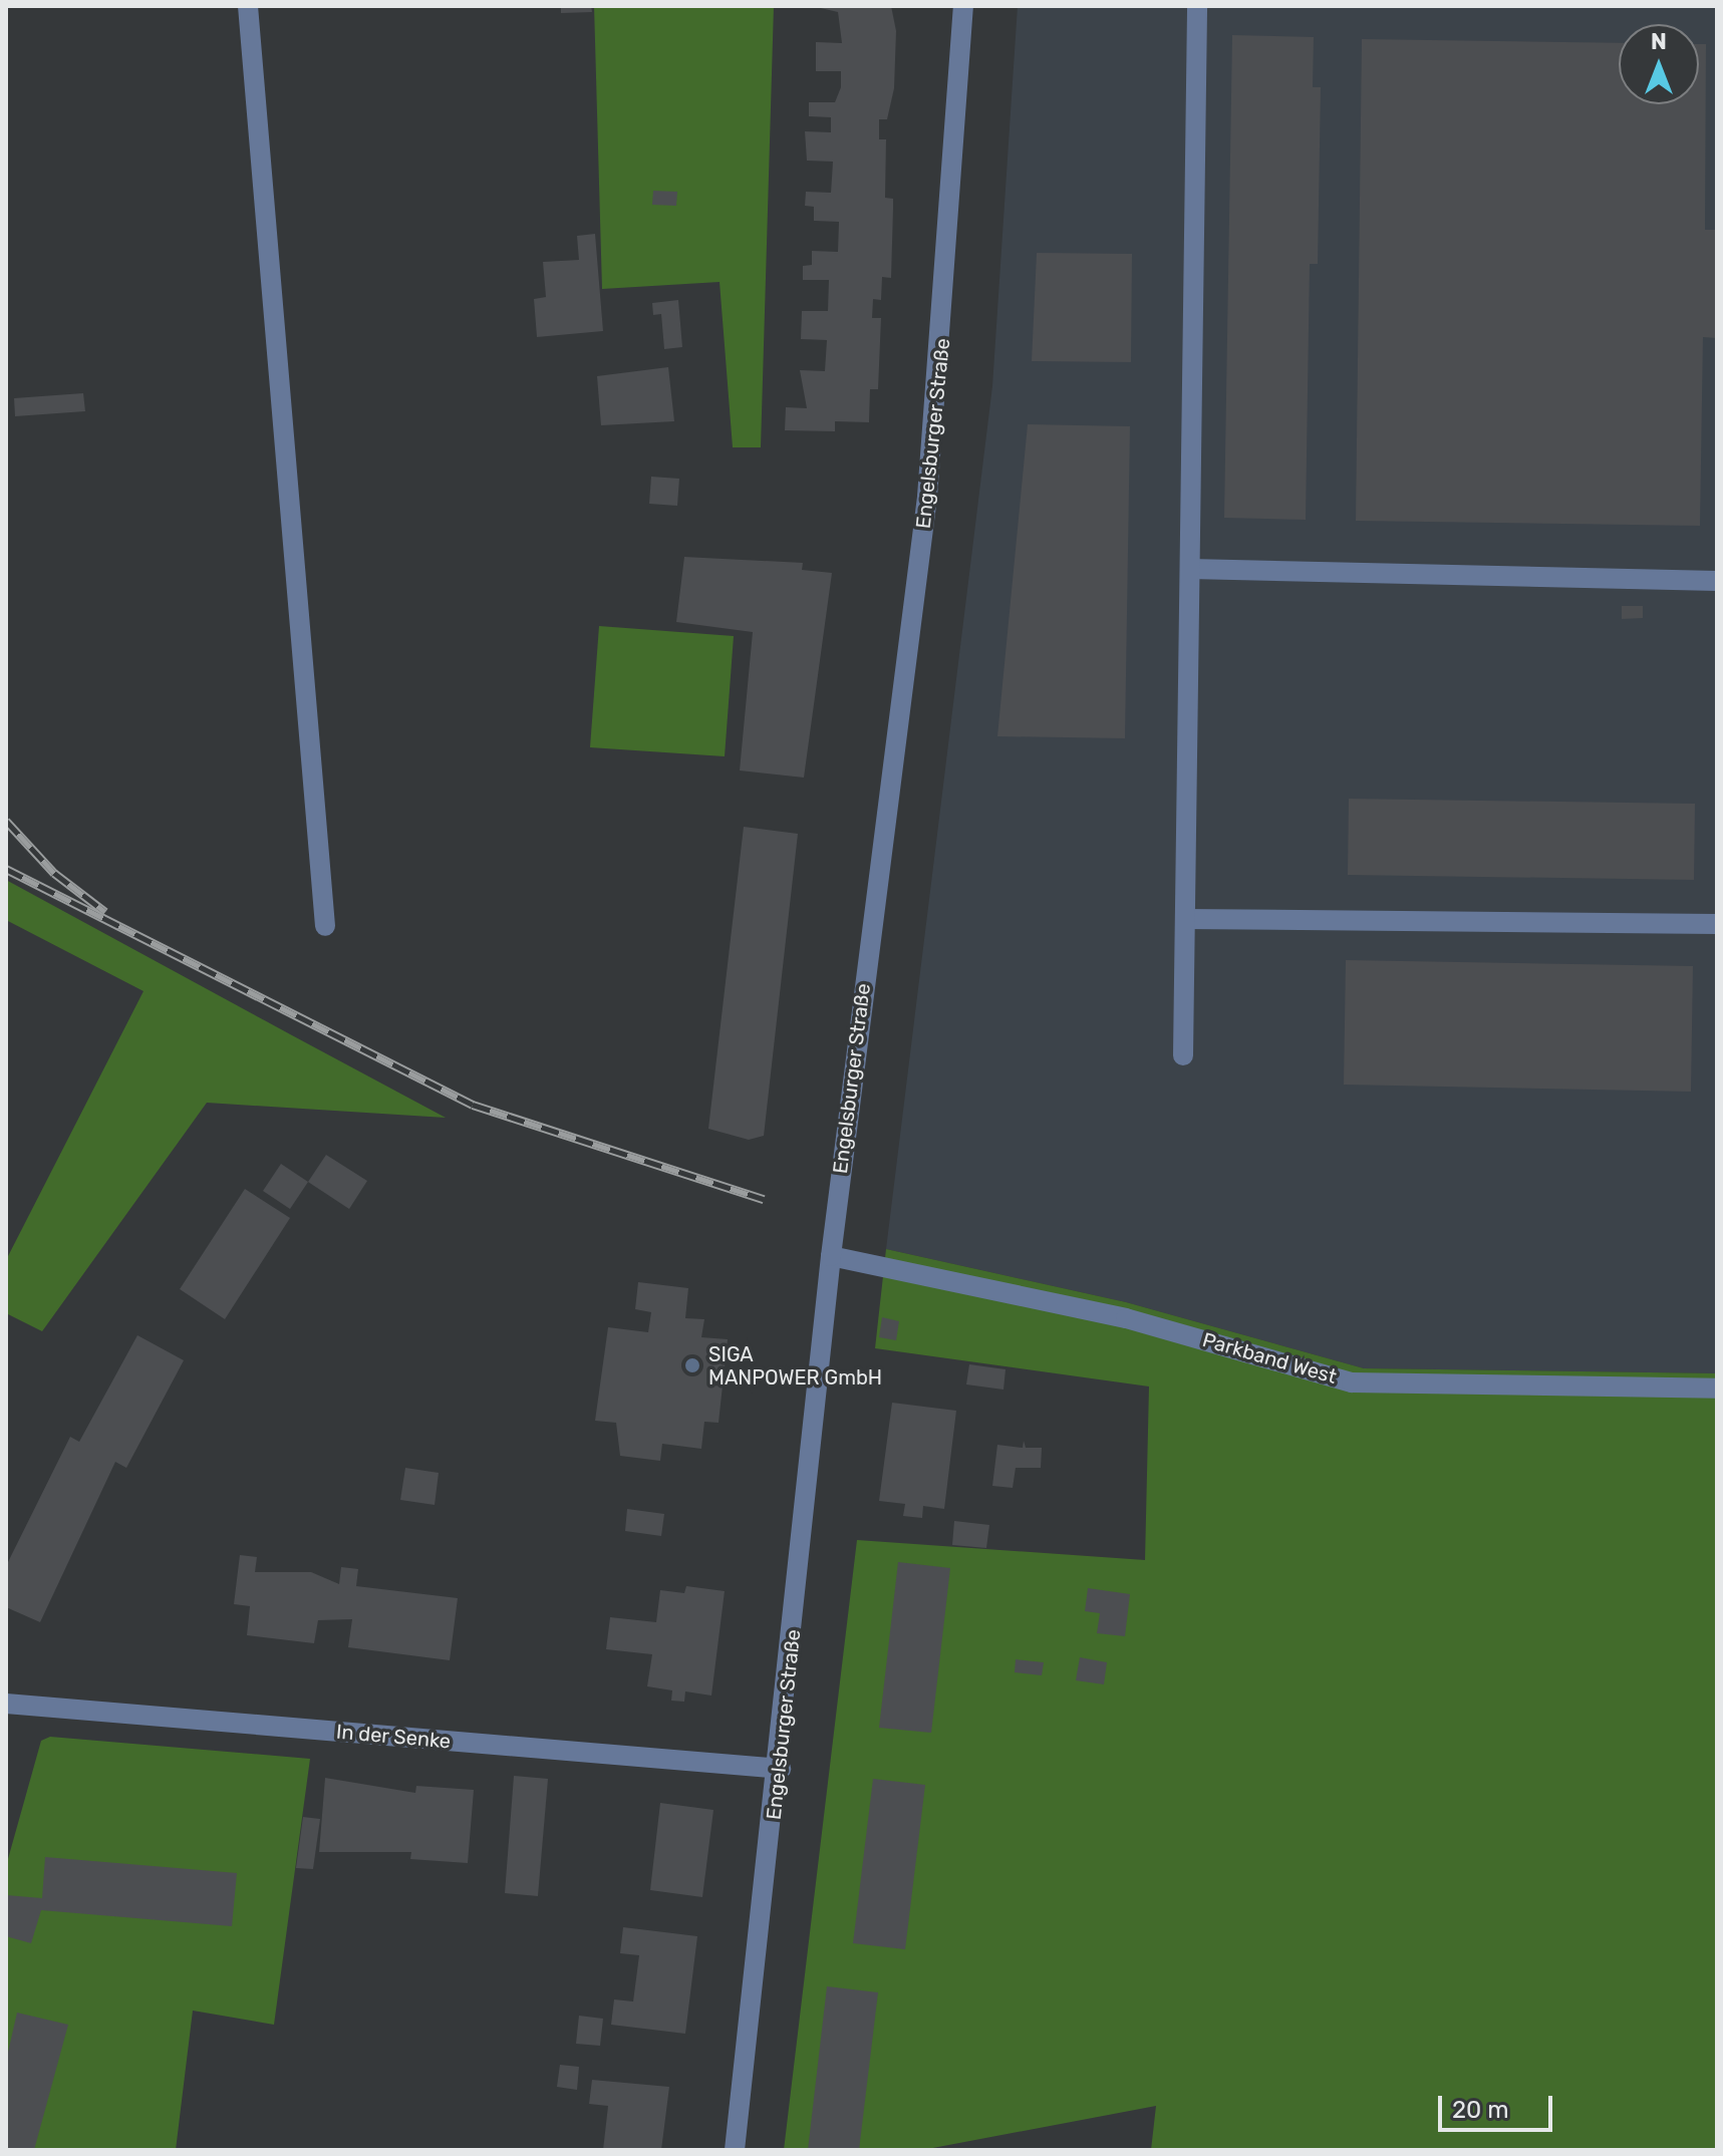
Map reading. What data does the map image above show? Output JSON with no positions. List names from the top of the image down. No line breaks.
{"streets":{"street":["Engelsburger Straße","Parkband West","In der Senke"]},"crossings":[["Engelsburger Straße","Parkband West"],["Engelsburger Straße","In der Senke"]],"places":["SIGA MANPOWER GmbH"],"scale_bar":"20 m","north":"top"}
